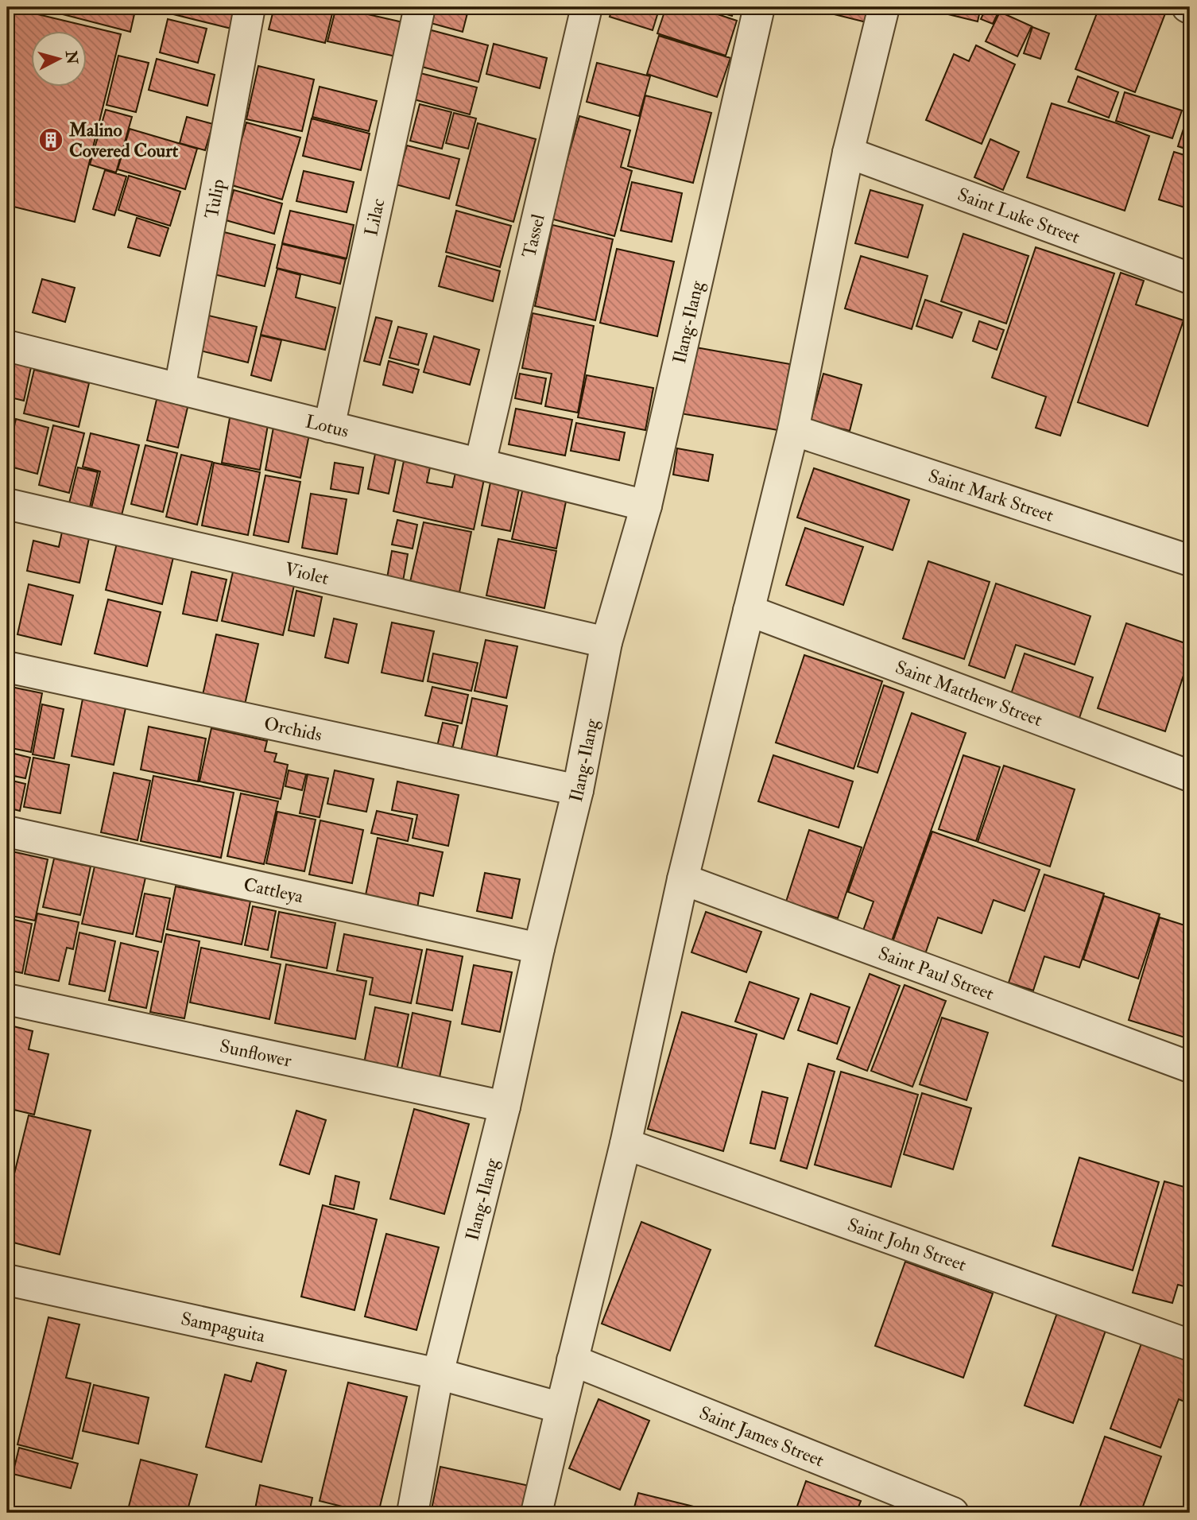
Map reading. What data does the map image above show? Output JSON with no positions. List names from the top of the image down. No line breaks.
{"streets":{"street":["Tulip","Saint Luke Street","Lilac","Tassel","Ilang-Ilang","Lotus","Saint Mark Street","Violet","Saint Matthew Street","Orchids","Cattleya","Saint Paul Street","Sunflower","Saint John Street","Sampaguita","Saint James Street"]},"crossings":[["Tulip","Lotus"],["Lilac","Lotus"],["Tassel","Lotus"],["Ilang-Ilang","Lotus"],["Ilang-Ilang","Violet"],["Ilang-Ilang","Orchids"],["Ilang-Ilang","Cattleya"],["Ilang-Ilang","Sunflower"],["Ilang-Ilang","Sampaguita"]],"places":{"building":["Malino Covered Court"]},"north":"right"}
